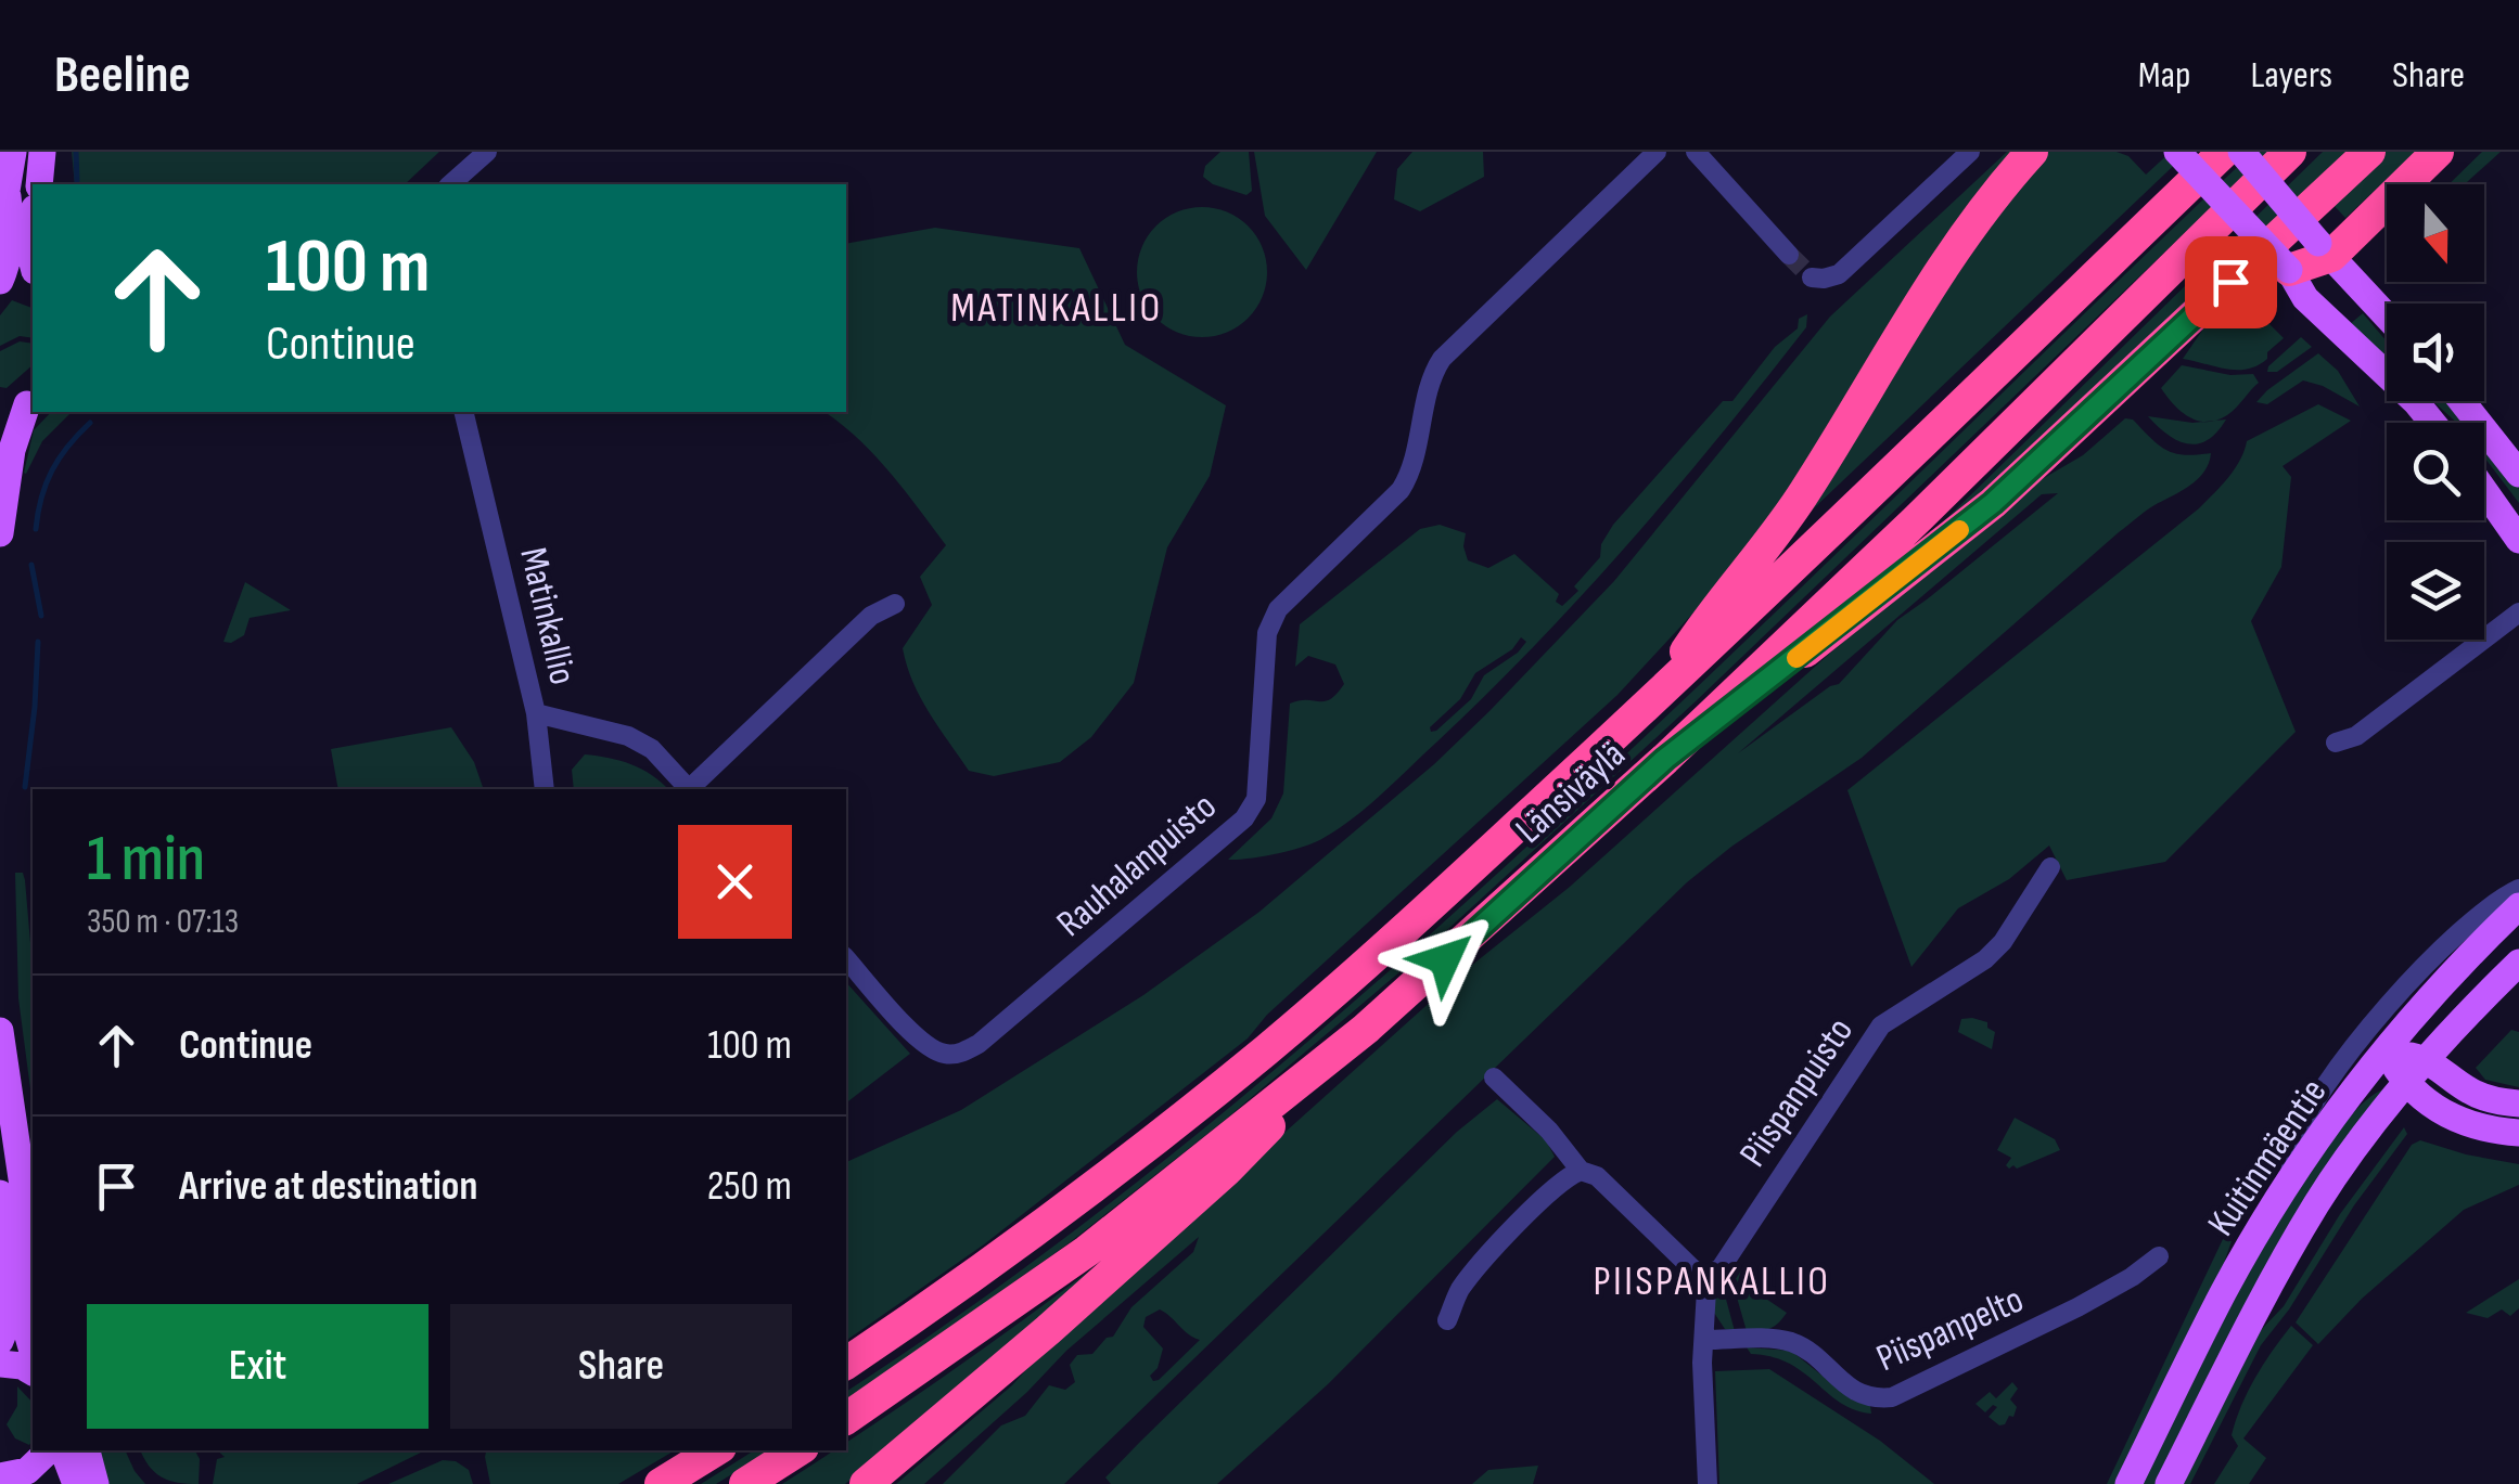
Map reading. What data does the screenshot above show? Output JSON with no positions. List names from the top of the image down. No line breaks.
{"streets":{"highway":["Länsiväylä"],"main road":["Kuitinmäentie"],"street":["Matinkallio","Rauhalanpuisto","Piispanpuisto","Piispanpelto"]},"districts":["MATINKALLIO","PIISPANKALLIO"],"north":"bottom","page":{"header":"Beeline","nav":["Map","Layers","Share"],"turn":["100 m","Continue"],"heading":["1 min","350 m · 07:13"],"list":[{"name":"Continue","value":"100 m"},{"name":"Arrive at destination","value":"250 m"}],"buttons":["Exit","Share"]}}
